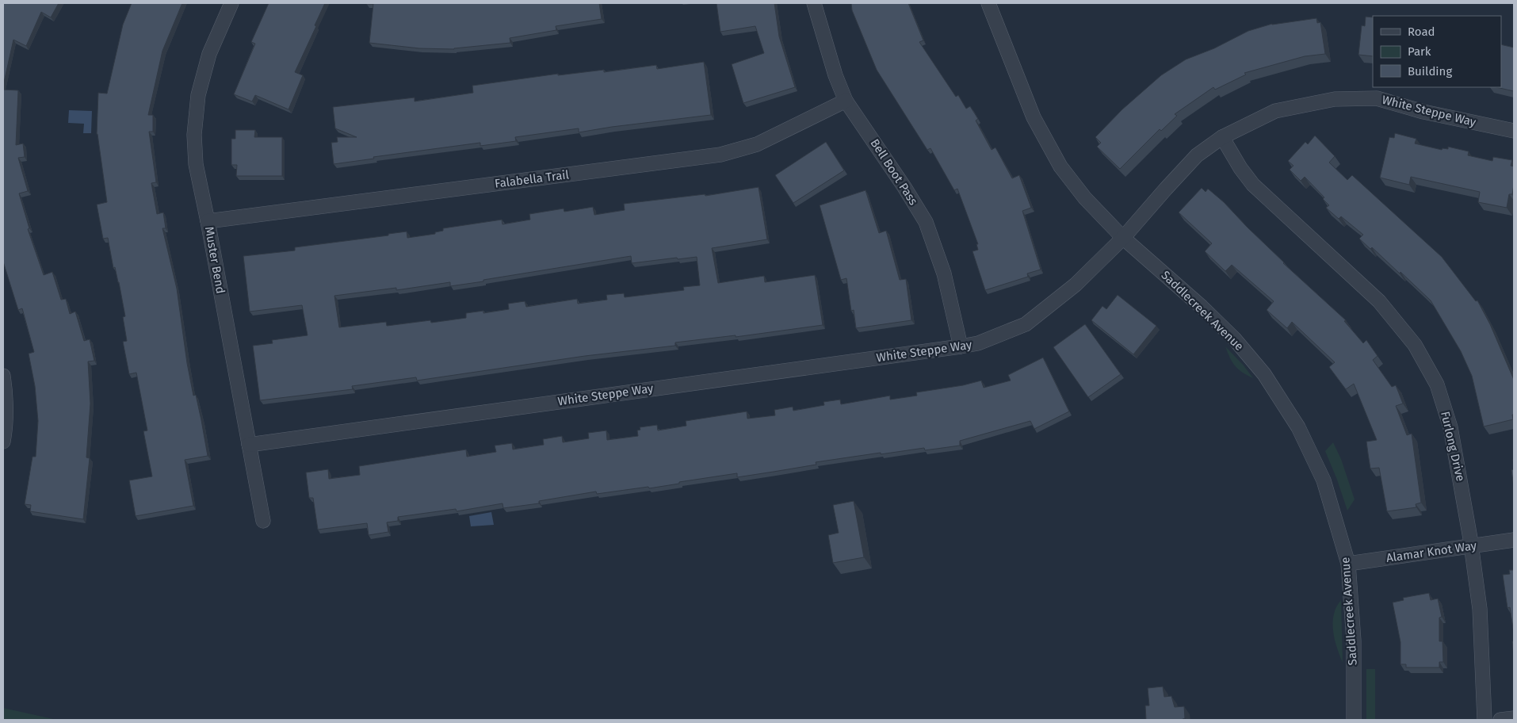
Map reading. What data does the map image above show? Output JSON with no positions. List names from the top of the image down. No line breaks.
{"streets":{"street":["White Steppe Way","Bell Boot Pass","Falabella Trail","Muster Bend","Saddlecreek Avenue","Furlong Drive","Alamar Knot Way"]},"crossings":[["White Steppe Way","Bell Boot Pass"],["White Steppe Way","Muster Bend"],["White Steppe Way","Saddlecreek Avenue"],["White Steppe Way","Furlong Drive"],["Bell Boot Pass","Falabella Trail"],["Falabella Trail","Muster Bend"],["Saddlecreek Avenue","Alamar Knot Way"],["Furlong Drive","Alamar Knot Way"]],"legend":["Road","Park","Building"]}
